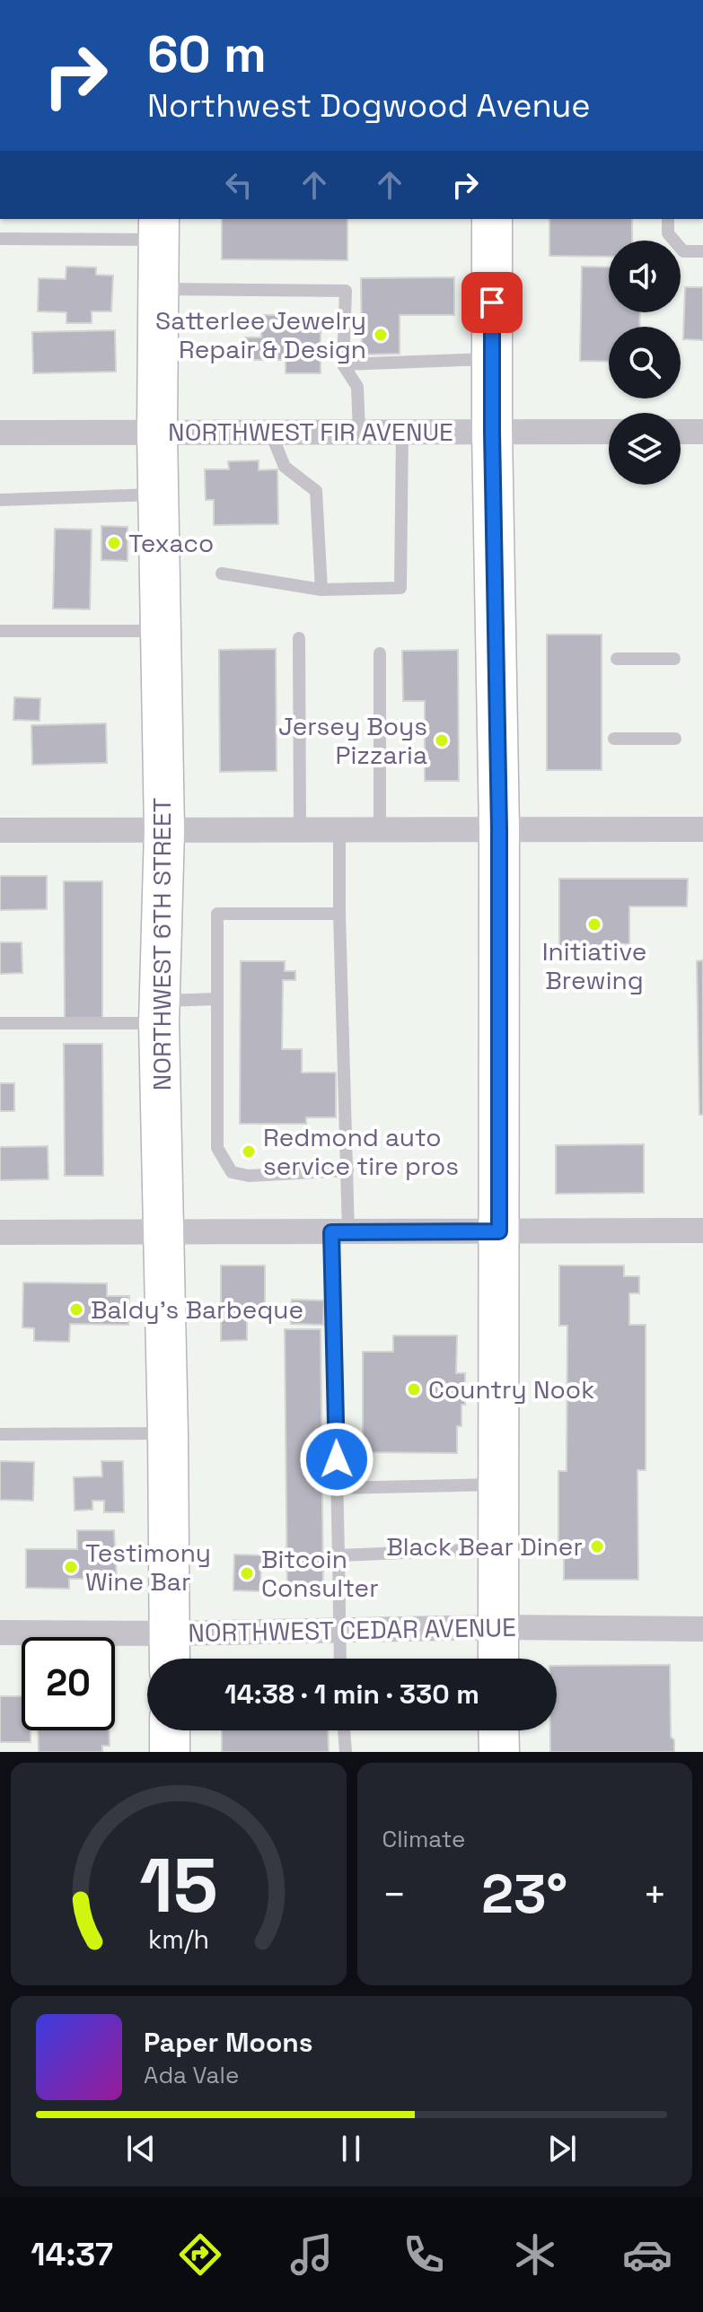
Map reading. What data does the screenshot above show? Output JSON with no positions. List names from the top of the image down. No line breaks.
{"streets":{"main road":["NORTHWEST 6TH STREET"],"street":["NORTHWEST FIR AVENUE","NORTHWEST CEDAR AVENUE"]},"crossings":[["NORTHWEST FIR AVENUE","NORTHWEST 6TH STREET"],["NORTHWEST 6TH STREET","NORTHWEST CEDAR AVENUE"]],"places":["Satterlee Jewelry Repair & Design","Texaco","Jersey Boys Pizzaria","Initiative Brewing","Redmond auto service tire pros","Baldy's Barbeque","Country Nook","Black Bear Diner","Testimony Wine Bar","Bitcoin Consulter"],"page":{"turn":["60 m","Northwest Dogwood Avenue"],"limit":"20","trip":"14:38 · 1 min · 330 m","tile":"Climate","heat":["−","23°","+"],"song":["Paper Moons","Ada Vale"],"tabs":"14:37","gauge":["15","km/h"]}}
